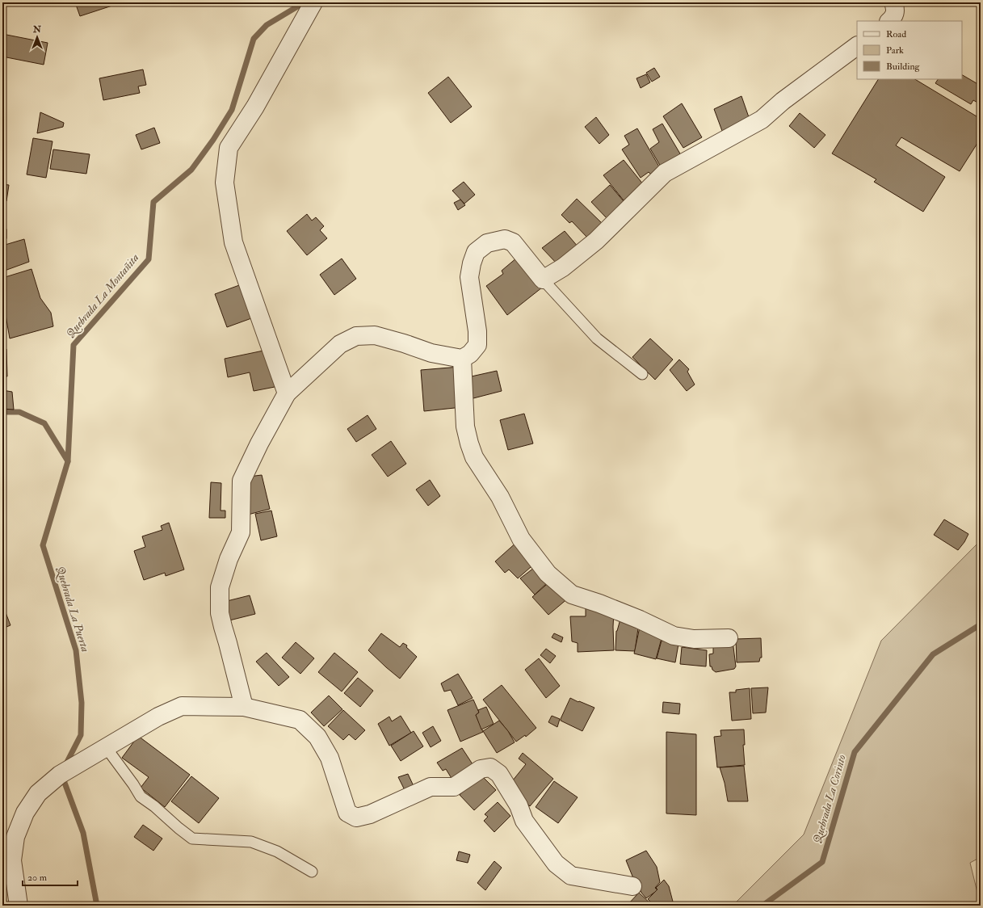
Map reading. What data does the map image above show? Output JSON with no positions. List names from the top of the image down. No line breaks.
{"water":["Quebrada La Montañita","Quebrada La Puerta","Quebrada La Corinto"],"legend":["Road","Park","Building"],"scale_bar":"20 m","north":"top"}
